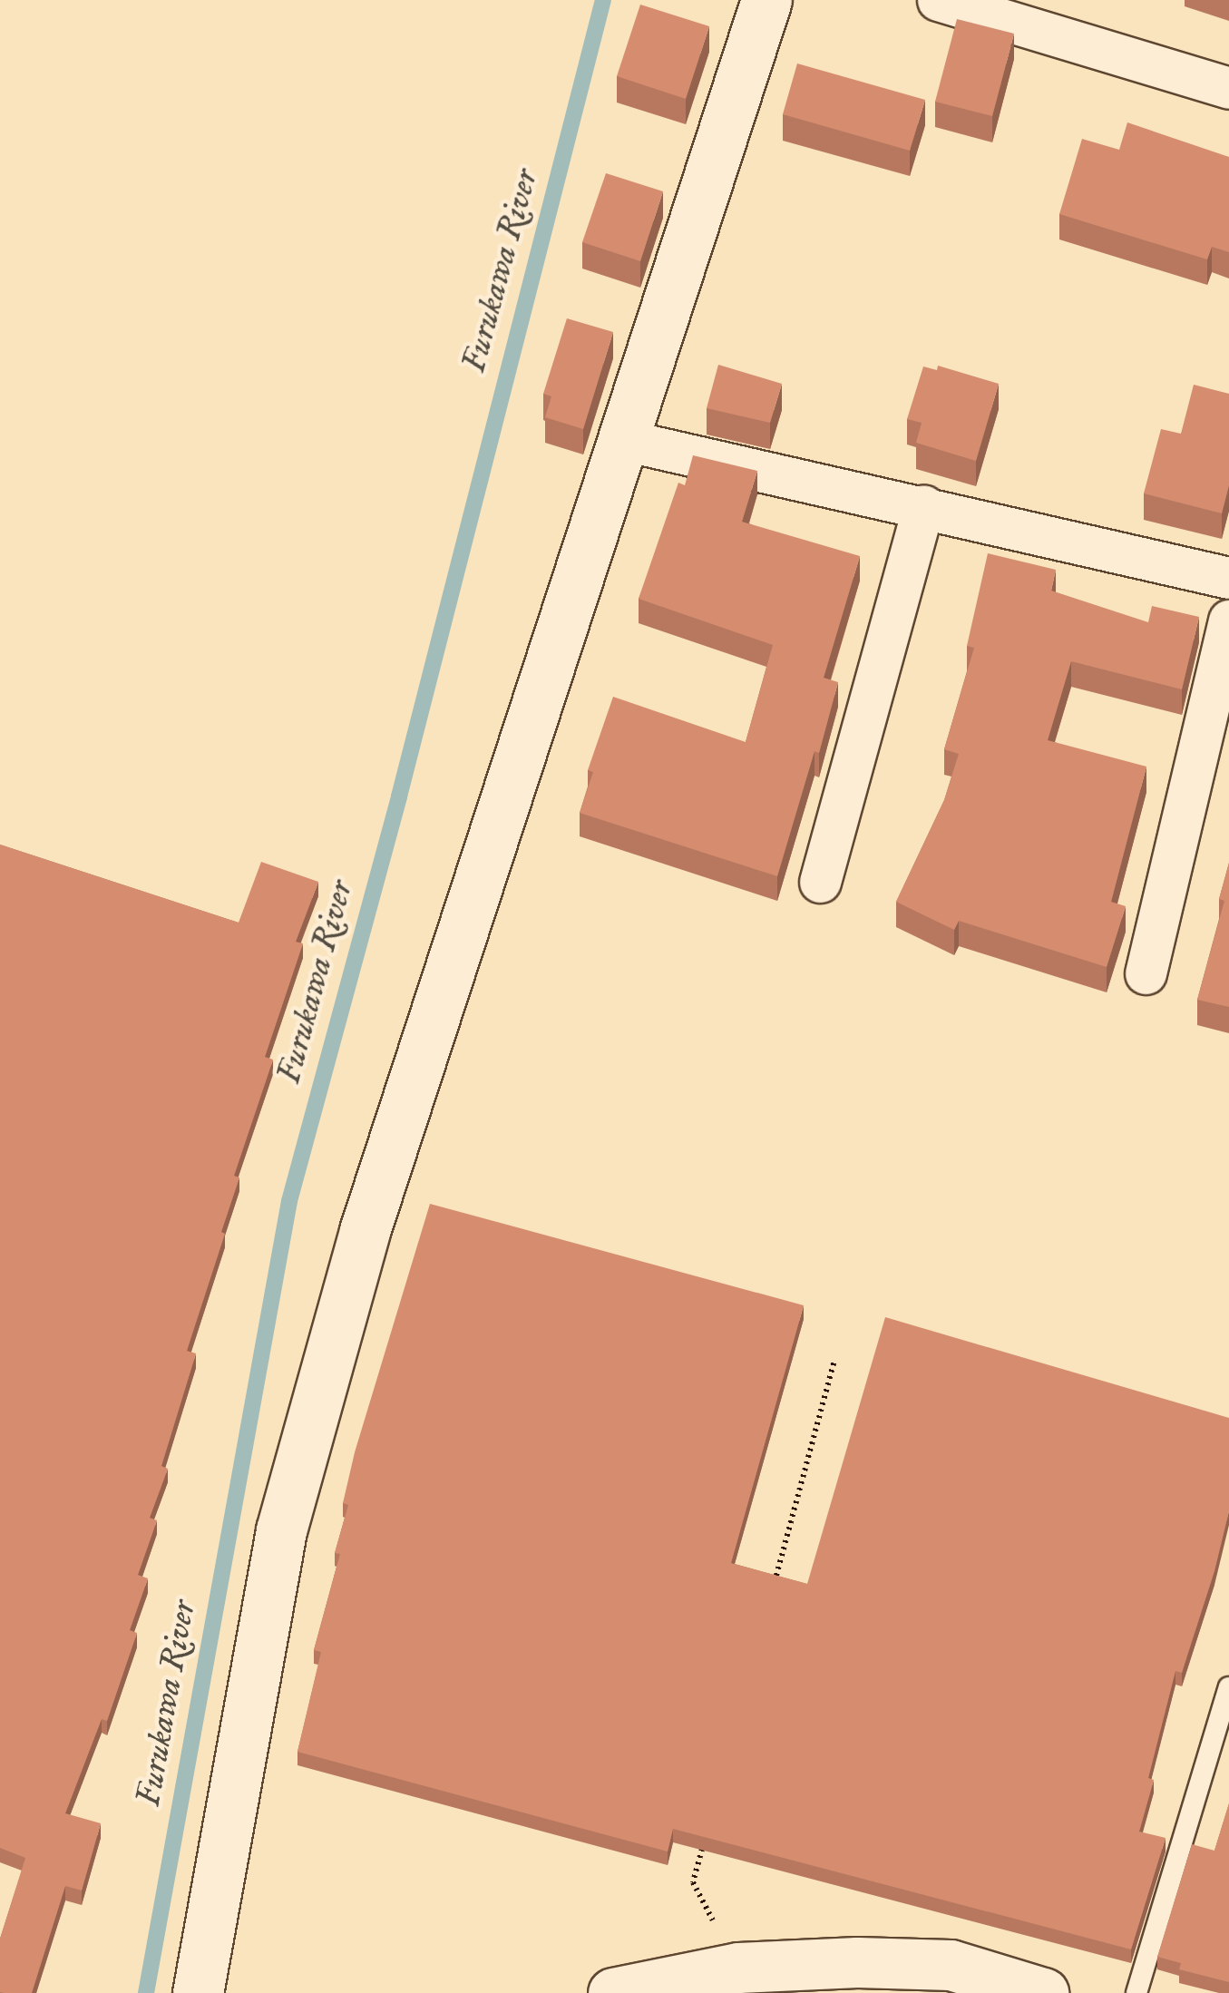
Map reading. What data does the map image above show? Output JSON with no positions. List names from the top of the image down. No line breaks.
{"water":["Furukawa River"]}
